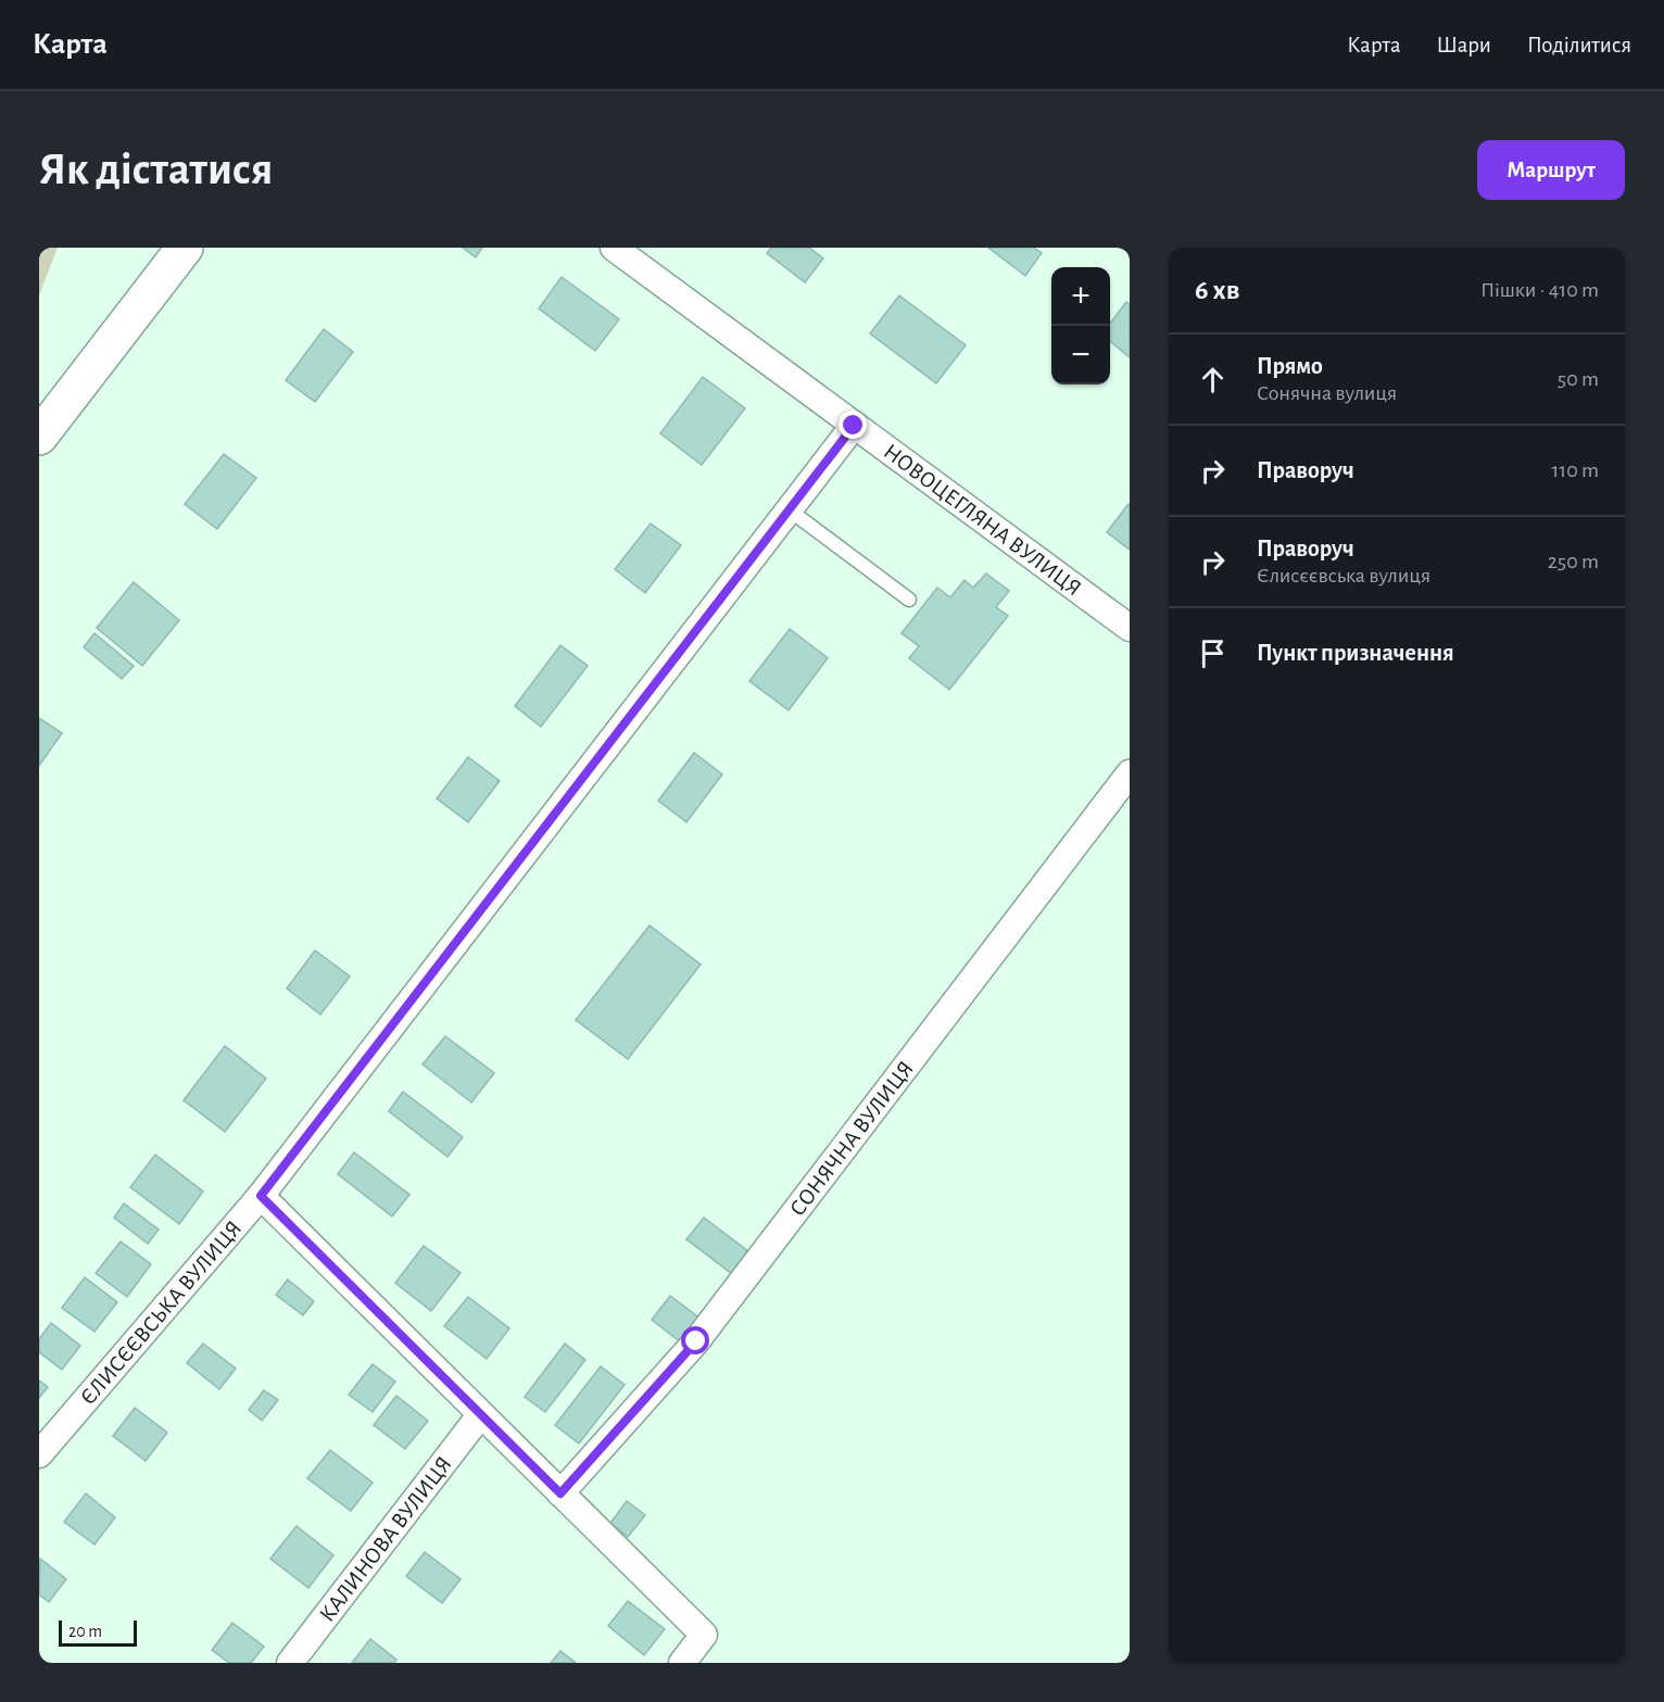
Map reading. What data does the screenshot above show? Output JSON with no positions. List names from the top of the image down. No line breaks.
{"streets":{"street":["НОВОЦЕГЛЯНА ВУЛИЦЯ","СОНЯЧНА ВУЛИЦЯ","ЄЛИСЄЄВСЬКА ВУЛИЦЯ","КАЛИНОВА ВУЛИЦЯ"]},"crossings":[["НОВОЦЕГЛЯНА ВУЛИЦЯ","ЄЛИСЄЄВСЬКА ВУЛИЦЯ"]],"scale_bar":"20 m","page":{"header":"Карта","nav":["Карта","Шари","Поділитися"],"buttons":"Маршрут","title":"Як дістатися","heading":["6 хв","Пішки · 410 m"],"map_buttons":["+","−"],"list":[["Прямо","Сонячна вулиця","50 m"],["Праворуч","110 m"],["Праворуч","Єлисєєвська вулиця","250 m"],"Пункт призначення"],"scale":"20 m"}}
